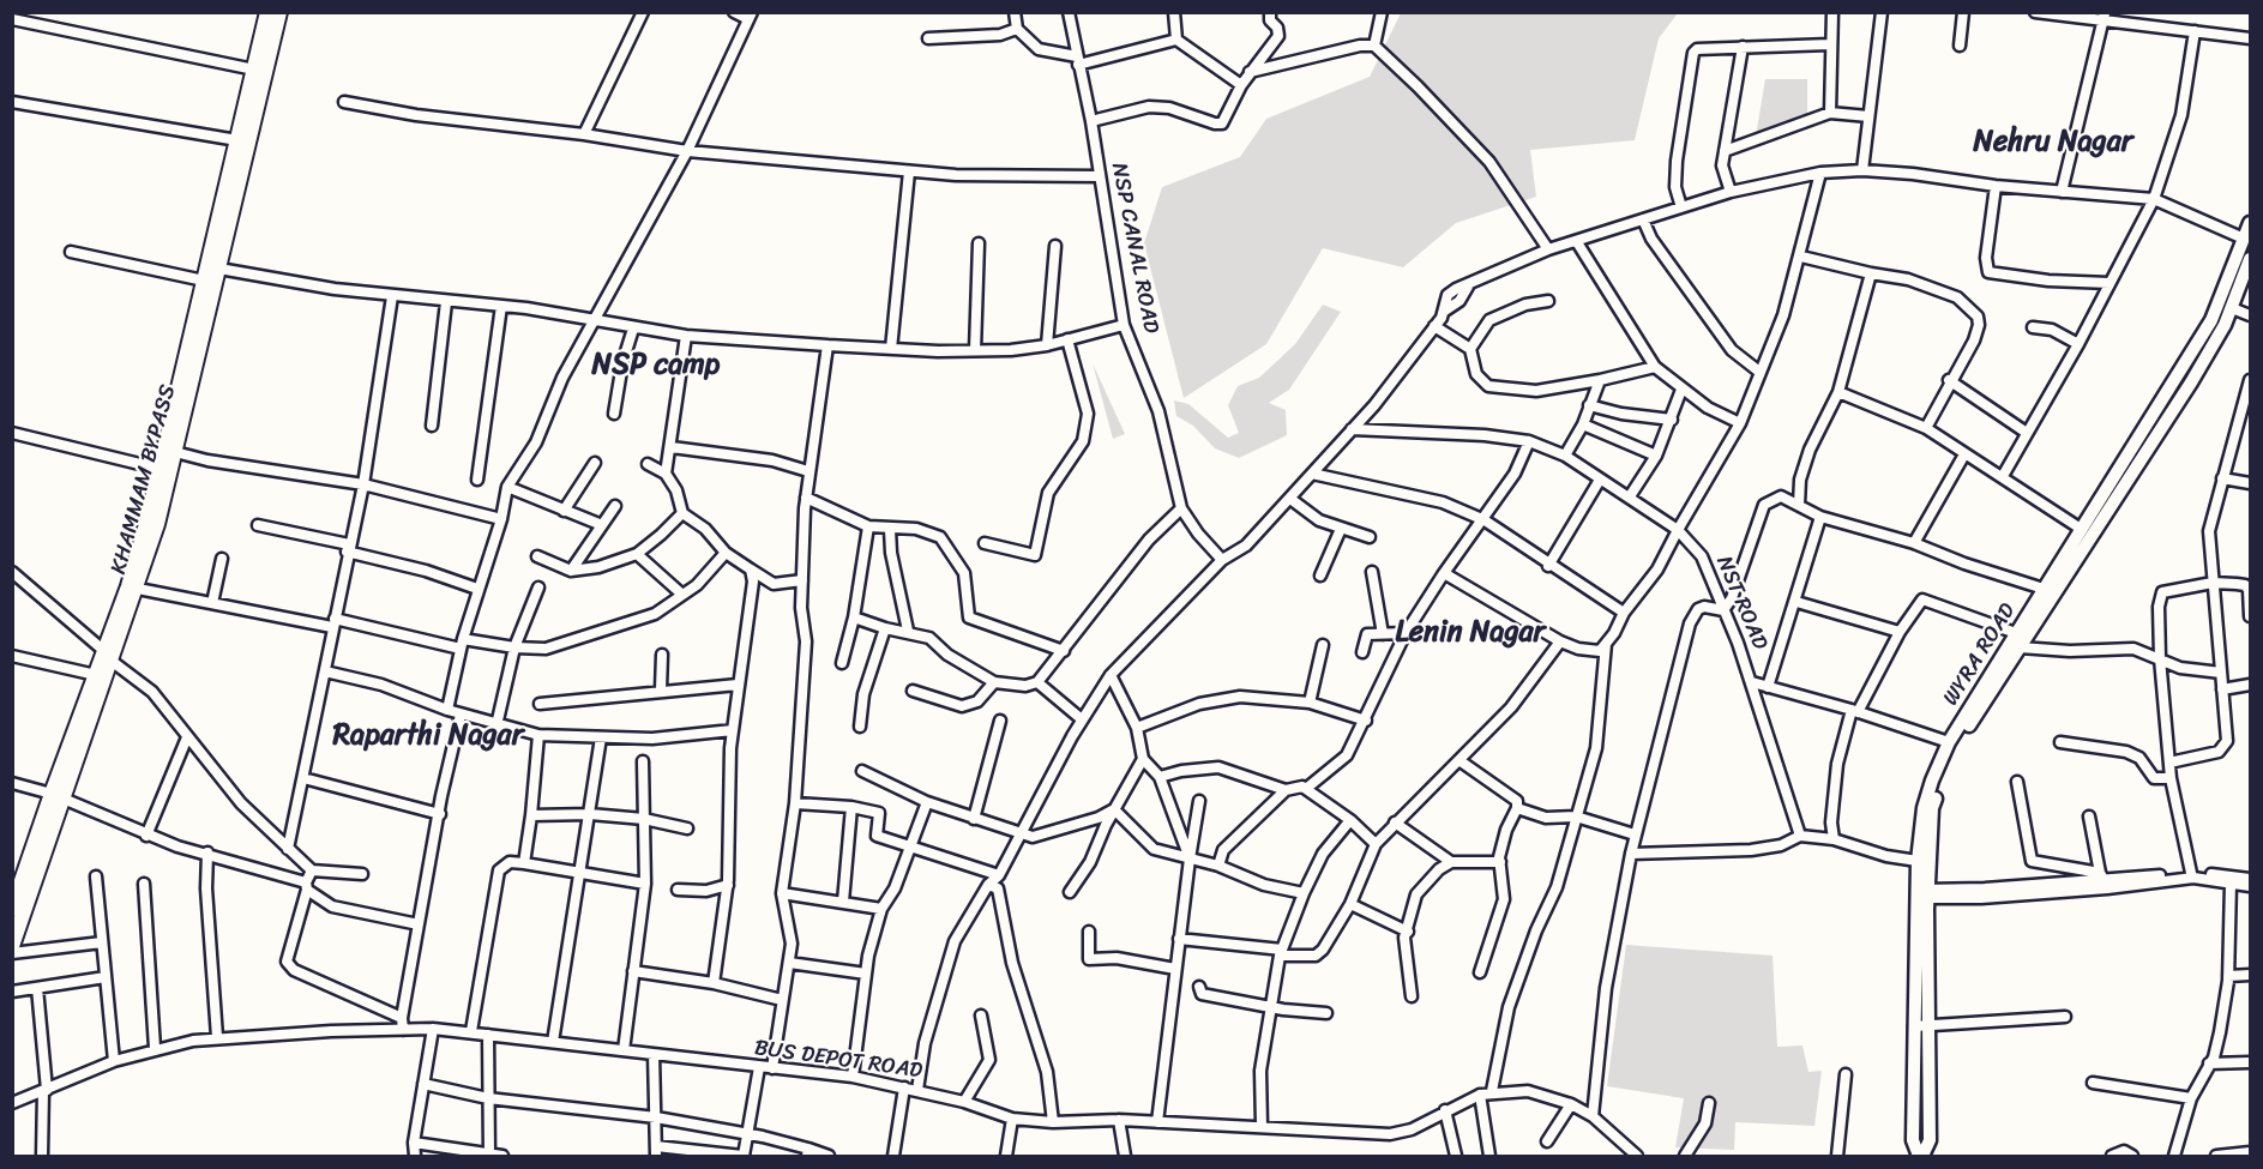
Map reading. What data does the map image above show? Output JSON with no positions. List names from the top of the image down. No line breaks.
{"streets":{"highway":["KHAMMAM BYPASS"],"main road":["WYRA ROAD"],"street":["NSP CANAL ROAD","NST ROAD","BUS DEPOT ROAD"]},"districts":["Nehru Nagar","NSP camp","Lenin Nagar","Raparthi Nagar"]}
